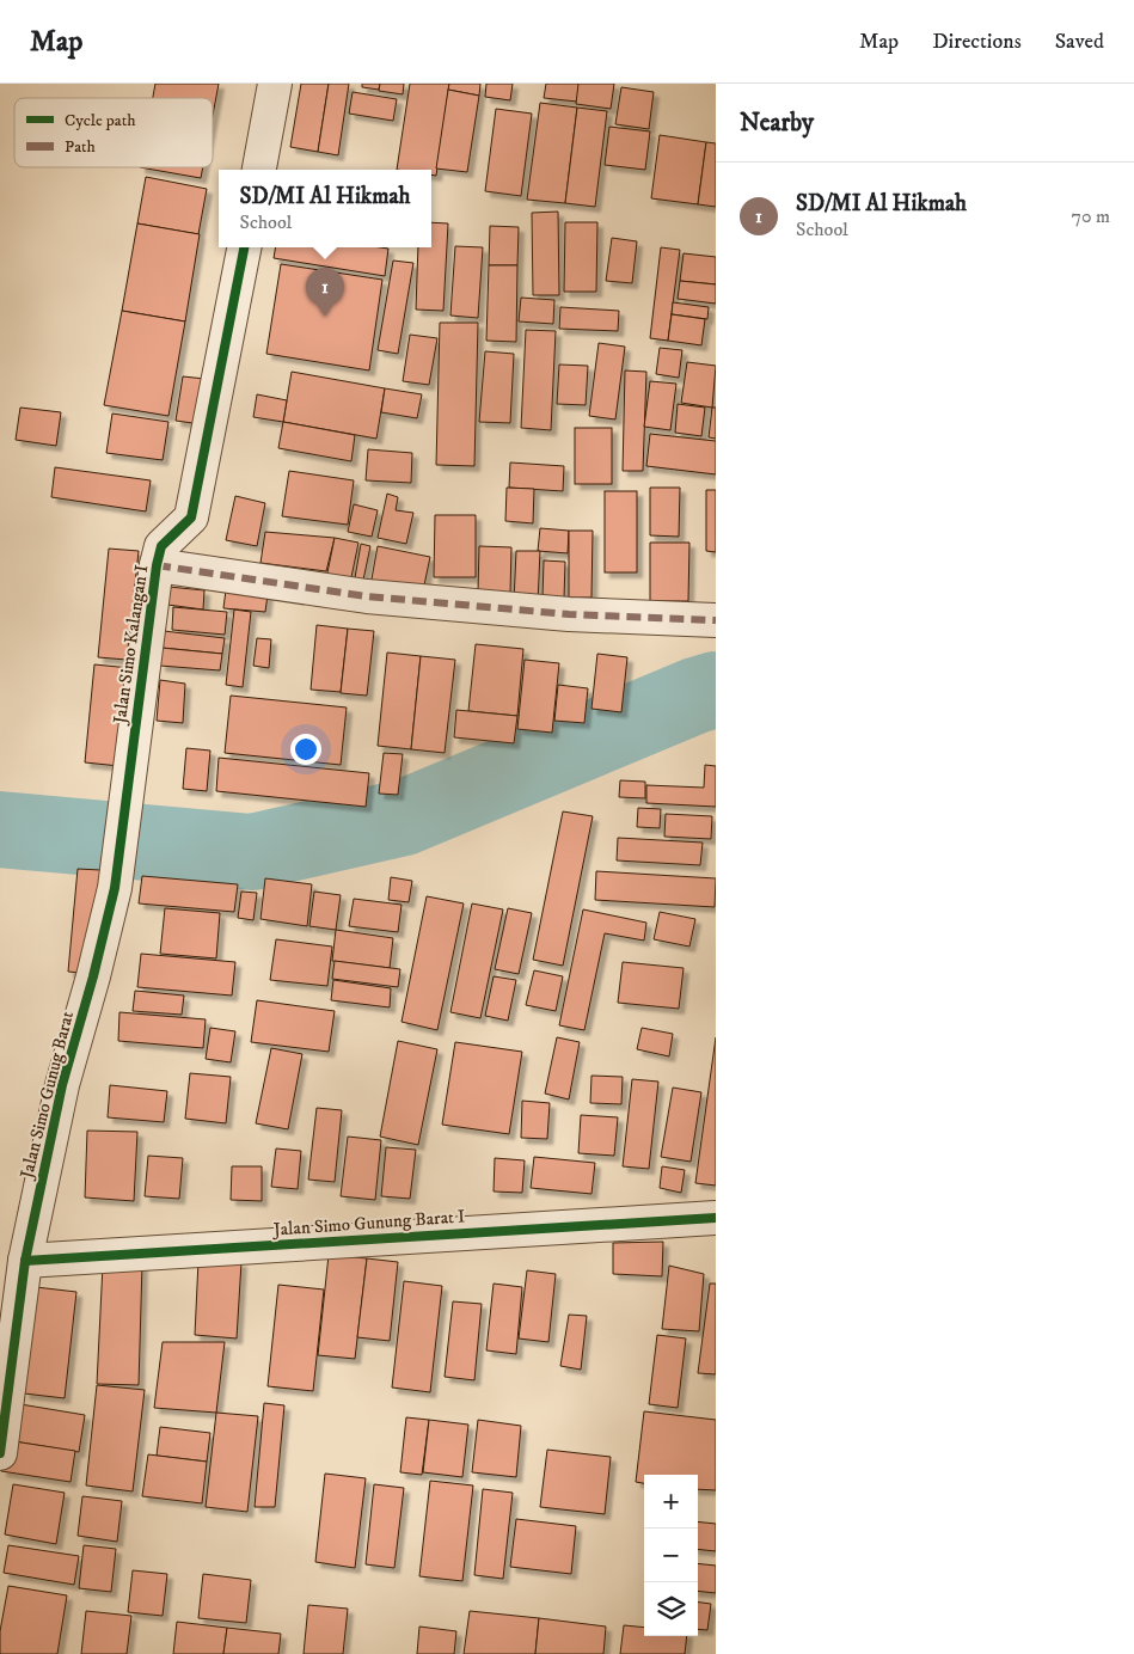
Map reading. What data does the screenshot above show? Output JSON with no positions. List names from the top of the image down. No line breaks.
{"streets":{"street":["Jalan Simo Kalangan I","Jalan Simo Gunug Barat","Jalan Simo Gunung Barat I"]},"crossings":[["Jalan Simo Kalangan I","Jalan Simo Gunug Barat"],["Jalan Simo Gunug Barat","Jalan Simo Gunung Barat I"]],"legend":["Cycle path","Path"],"page":{"header":"Map","nav":["Map","Directions","Saved"],"heading":"Nearby","list":[{"mark":"1","name":"SD/MI Al Hikmah","note":"School","value":"70 m"}],"popup":["SD/MI Al Hikmah","School"],"pins":"1","map_buttons":["+","−"]}}
